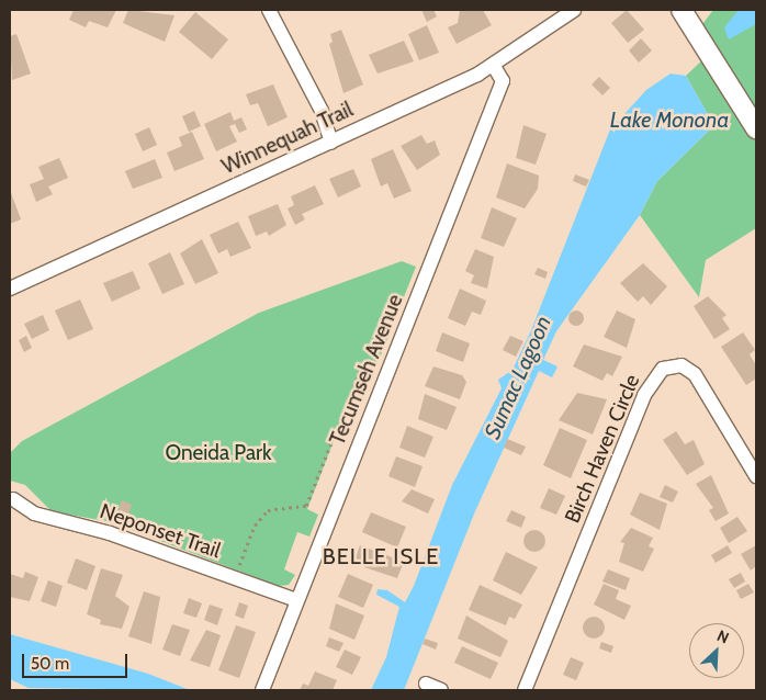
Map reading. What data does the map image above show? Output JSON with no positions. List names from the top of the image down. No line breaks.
{"streets":{"street":["Winnequah Trail","Tecumseh Avenue","Birch Haven Circle","Neponset Trail"]},"crossings":[["Winnequah Trail","Tecumseh Avenue"],["Tecumseh Avenue","Neponset Trail"]],"districts":["BELLE ISLE"],"water":["Lake Monona","Sumac Lagoon"],"parks":["Oneida Park"],"scale_bar":"50 m","north":"top right"}
